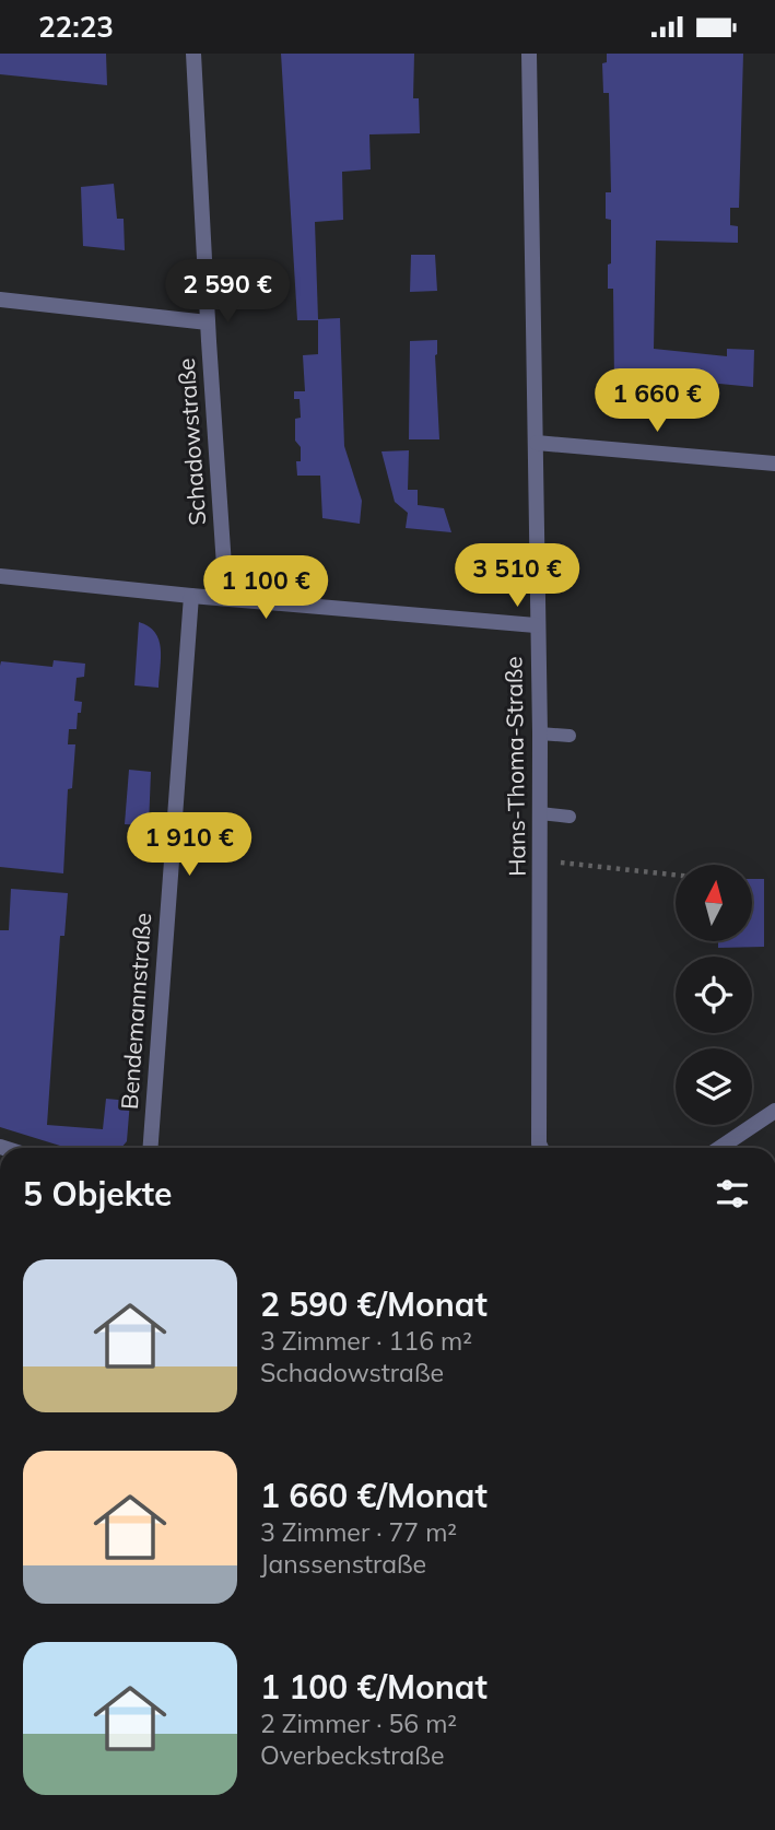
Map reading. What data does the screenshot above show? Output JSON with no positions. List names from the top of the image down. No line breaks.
{"streets":{"street":["Schadowstraße","Hans-Thoma-Straße","Bendemannstraße"]},"north":"top","page":{"status":"22:23","price":["2 590 €","1 660 €","3 510 €","1 100 €","1 910 €"],"heading":"5 Objekte","list":[{"name":"2 590 €/Monat","note":"3 Zimmer · 116 m² · Schadowstraße"},{"name":"1 660 €/Monat","note":"3 Zimmer · 77 m² · Janssenstraße"},{"name":"1 100 €/Monat","note":"2 Zimmer · 56 m² · Overbeckstraße"}]}}
